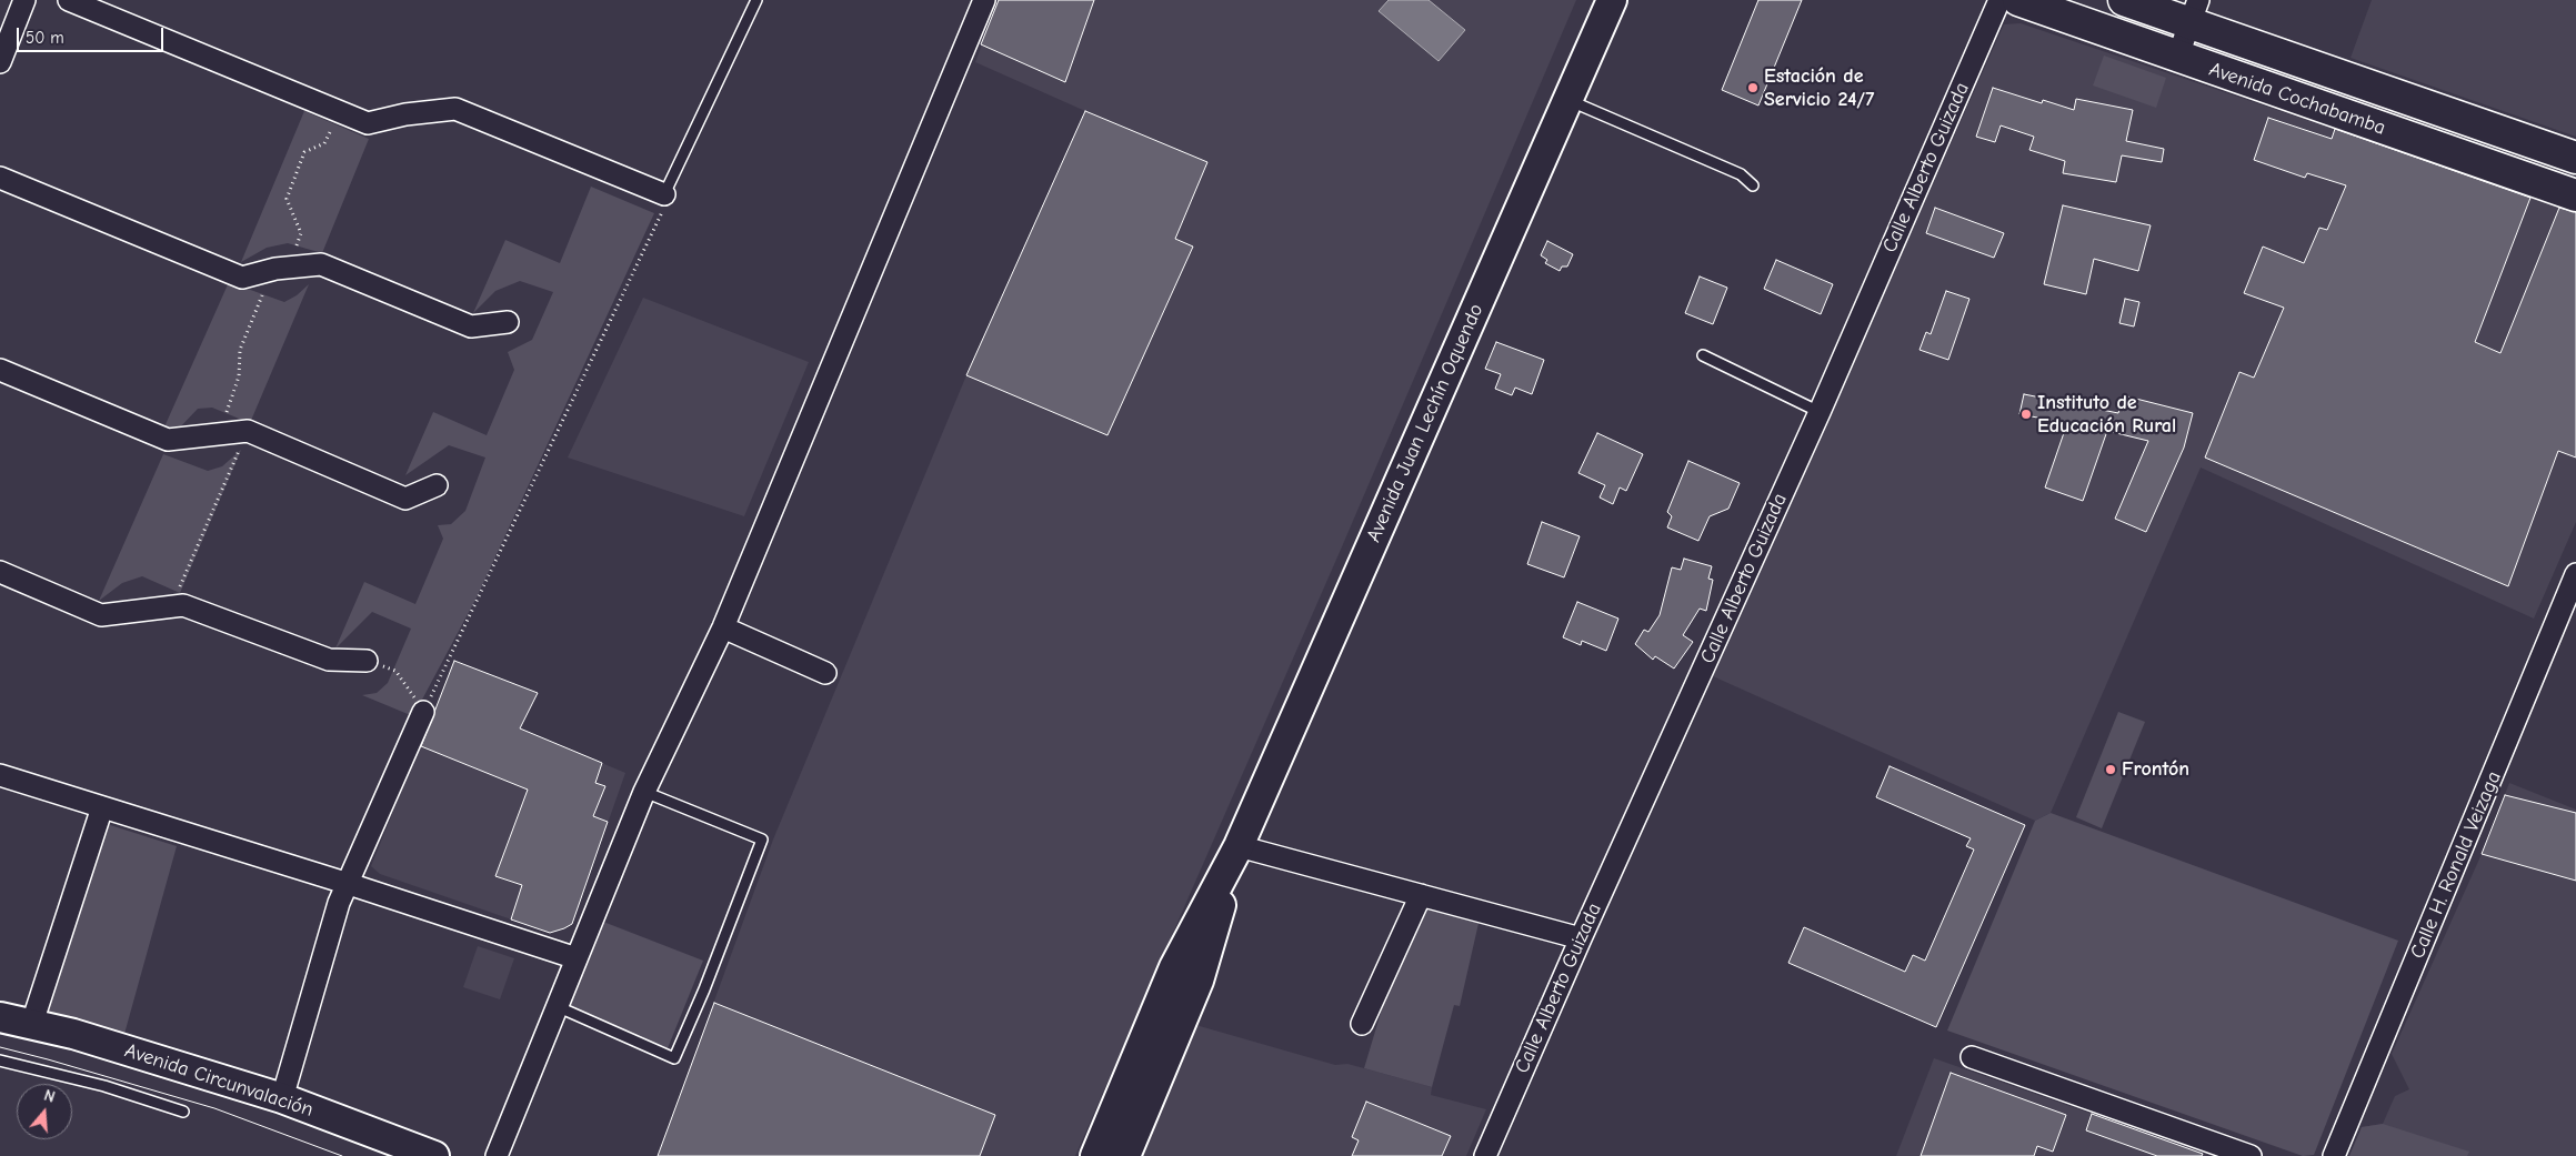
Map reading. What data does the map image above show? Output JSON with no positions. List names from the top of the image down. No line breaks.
{"streets":{"main road":["Avenida Cochabamba"],"street":["Calle Alberto Guizada","Avenida Juan Lechín Oquendo","Calle H. Ronald Veizaga","Avenida Circunvalación"]},"places":["Estación de Servicio 24/7","Instituto de Educación Rural","Frontón"],"scale_bar":"50 m","north":"top"}
